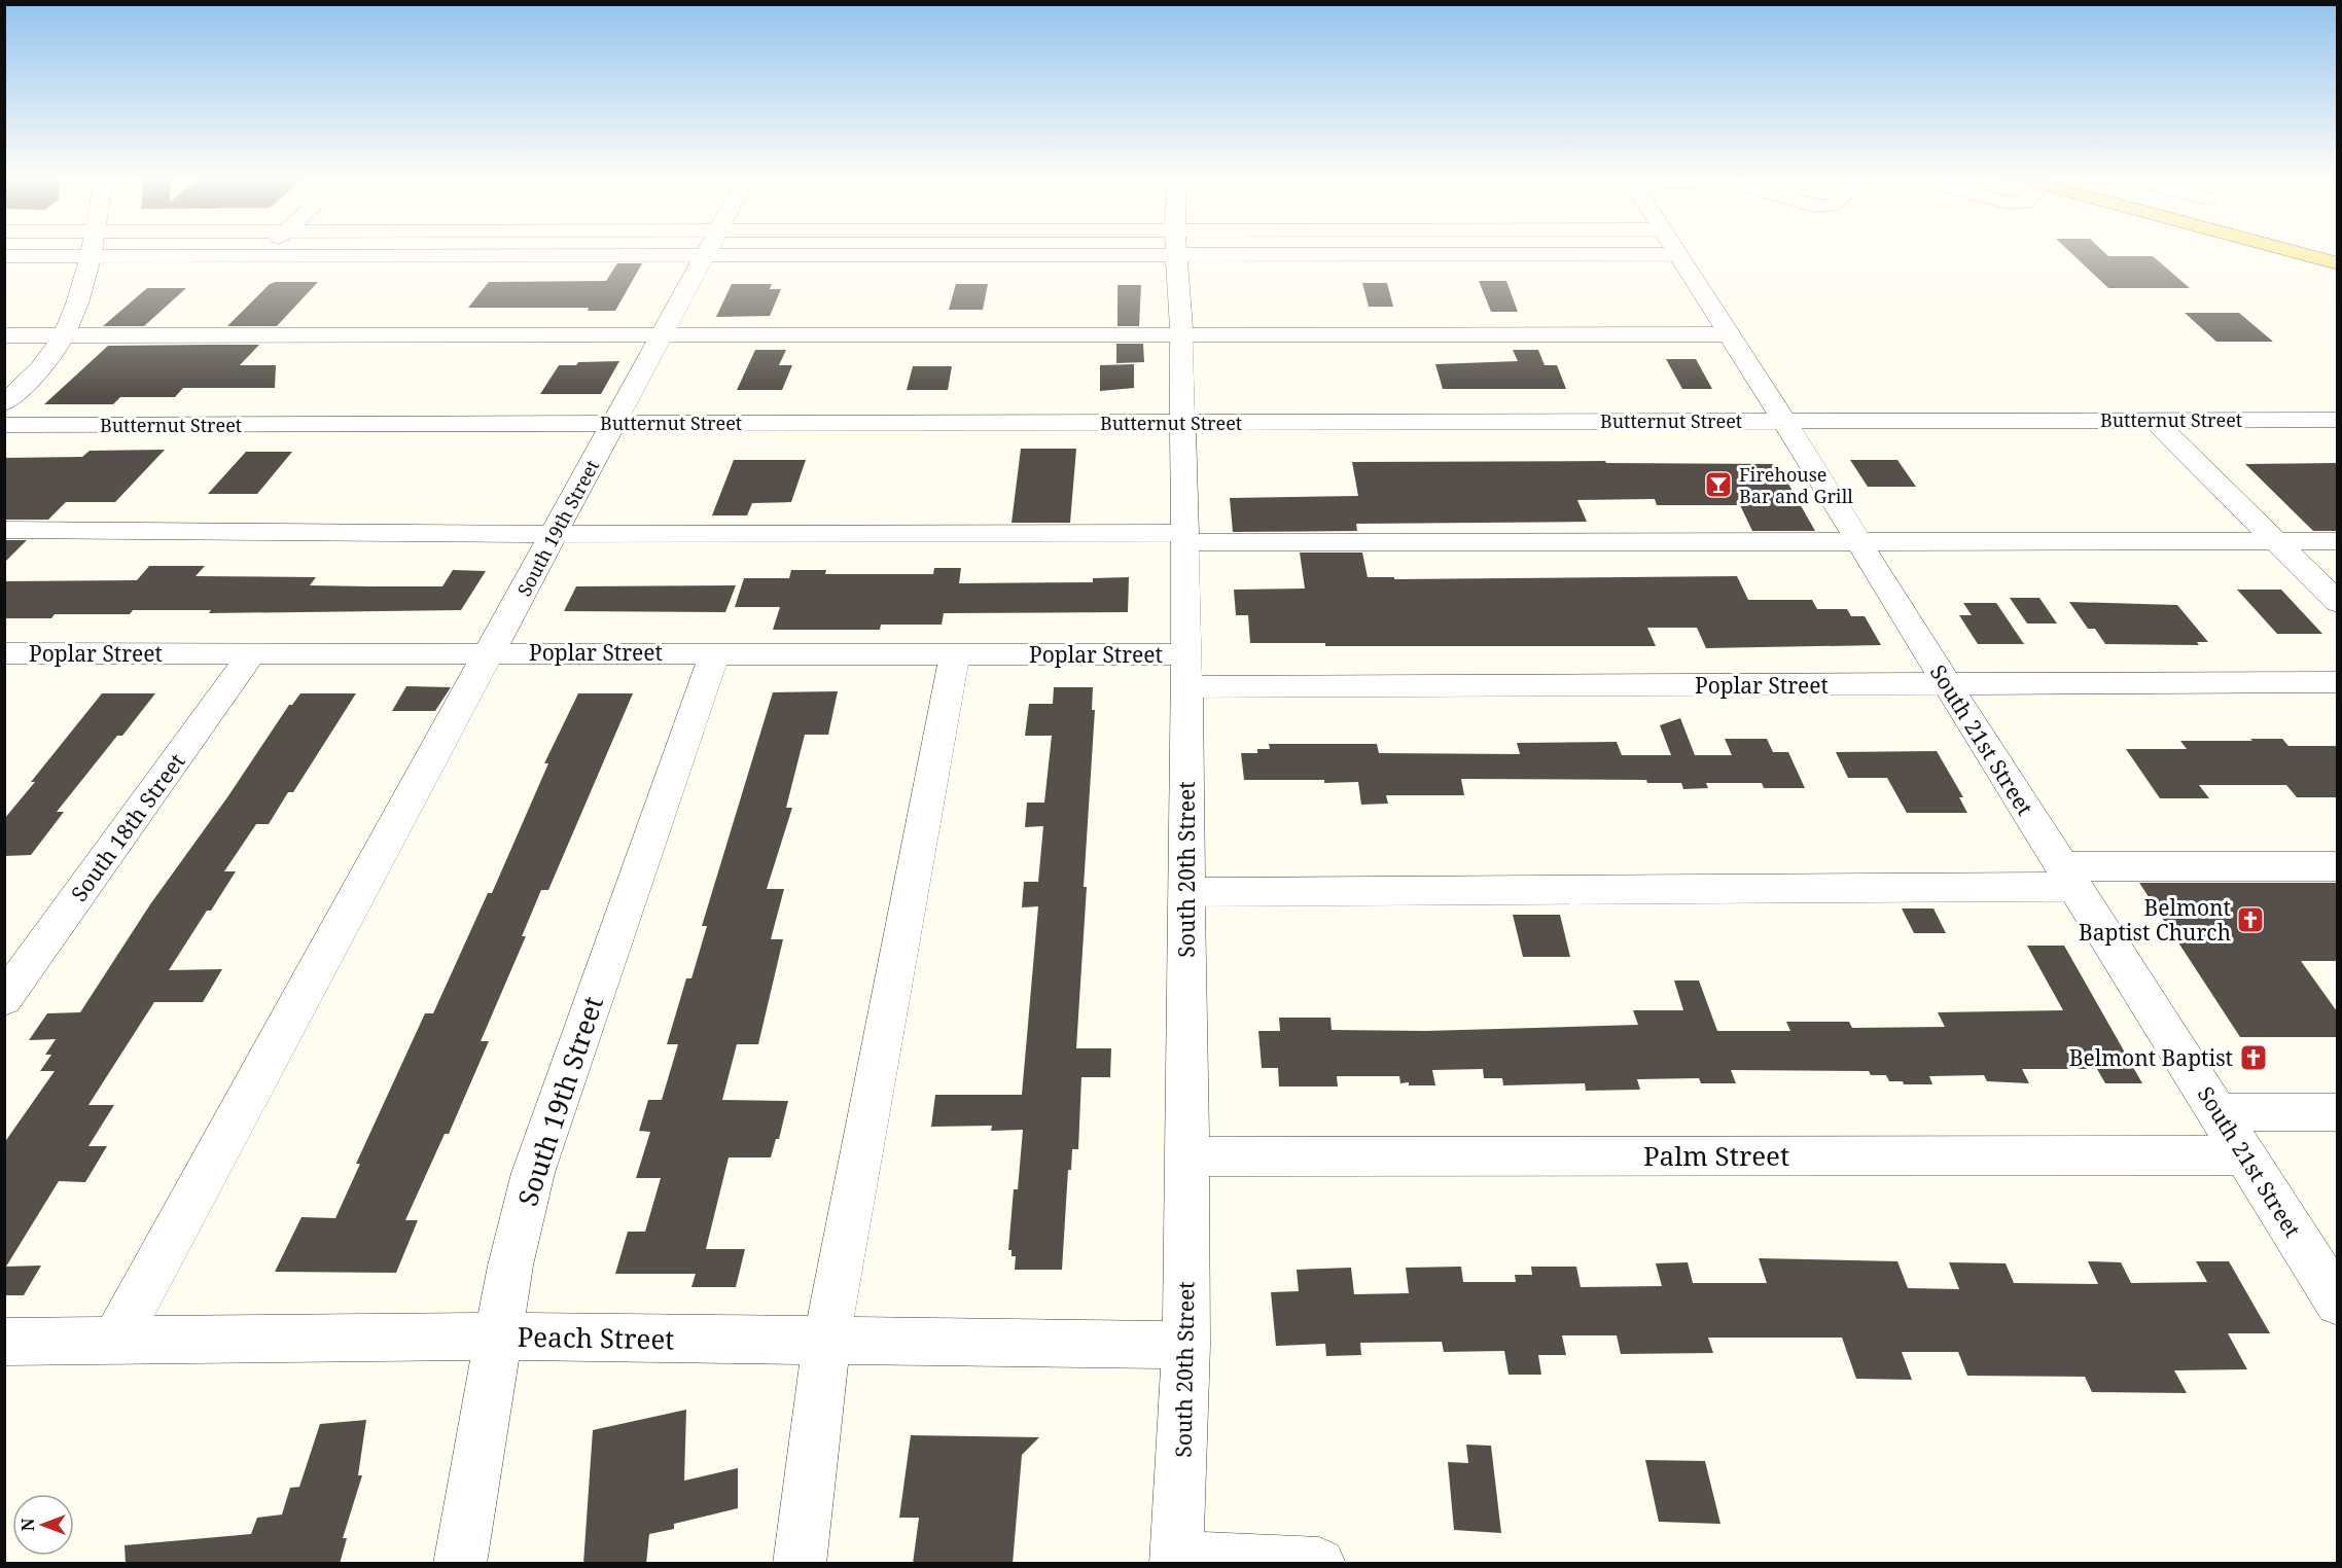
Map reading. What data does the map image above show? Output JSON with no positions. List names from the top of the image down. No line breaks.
{"streets":{"street":["Butternut Street","South 19th Street","Poplar Street","South 21st Street","South 18th Street","South 20th Street","Palm Street","Peach Street"]},"crossings":[["Butternut Street","South 19th Street"],["Butternut Street","South 21st Street"],["Butternut Street","South 20th Street"],["South 19th Street","Poplar Street"],["South 19th Street","Peach Street"],["Poplar Street","South 21st Street"],["Poplar Street","South 18th Street"],["Poplar Street","South 20th Street"],["South 21st Street","Palm Street"],["South 20th Street","Palm Street"],["South 20th Street","Peach Street"]],"places":{"bar":["Firehouse Bar and Grill"],"church":["Belmont Baptist Church","Belmont Baptist"]},"north":"left"}
